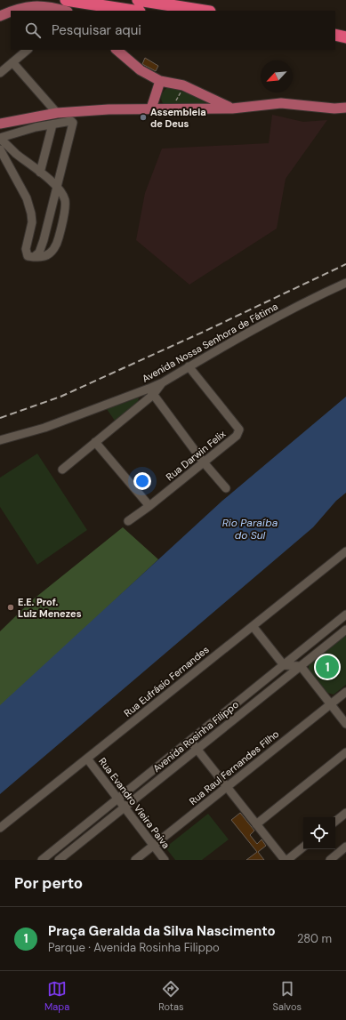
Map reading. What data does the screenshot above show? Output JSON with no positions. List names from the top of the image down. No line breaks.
{"streets":{"street":["Avenida Nossa Senhora de Fátima","Rua Darwin Felix","Rua Eufrásio Fernandes","Avenida Rosinha Filippo","Rua Raul Fernandes Filho","Rua Evandro Vieira Paiva"]},"crossings":[["Avenida Nossa Senhora de Fátima","Rua Darwin Felix"],["Rua Eufrásio Fernandes","Rua Evandro Vieira Paiva"],["Avenida Rosinha Filippo","Rua Evandro Vieira Paiva"],["Rua Raul Fernandes Filho","Rua Evandro Vieira Paiva"]],"water":["Rio Paraíba do Sul"],"places":["Assembleia de Deus","E.E. Prof. Luiz Menezes"],"north":"bottom left","page":{"search":"Pesquisar aqui","pins":"1","heading":"Por perto","list":[{"mark":"1","name":"Praça Geralda da Silva Nascimento","note":"Parque · Avenida Rosinha Filippo","value":"280 m"}],"nav":["Mapa","Rotas","Salvos"]}}
